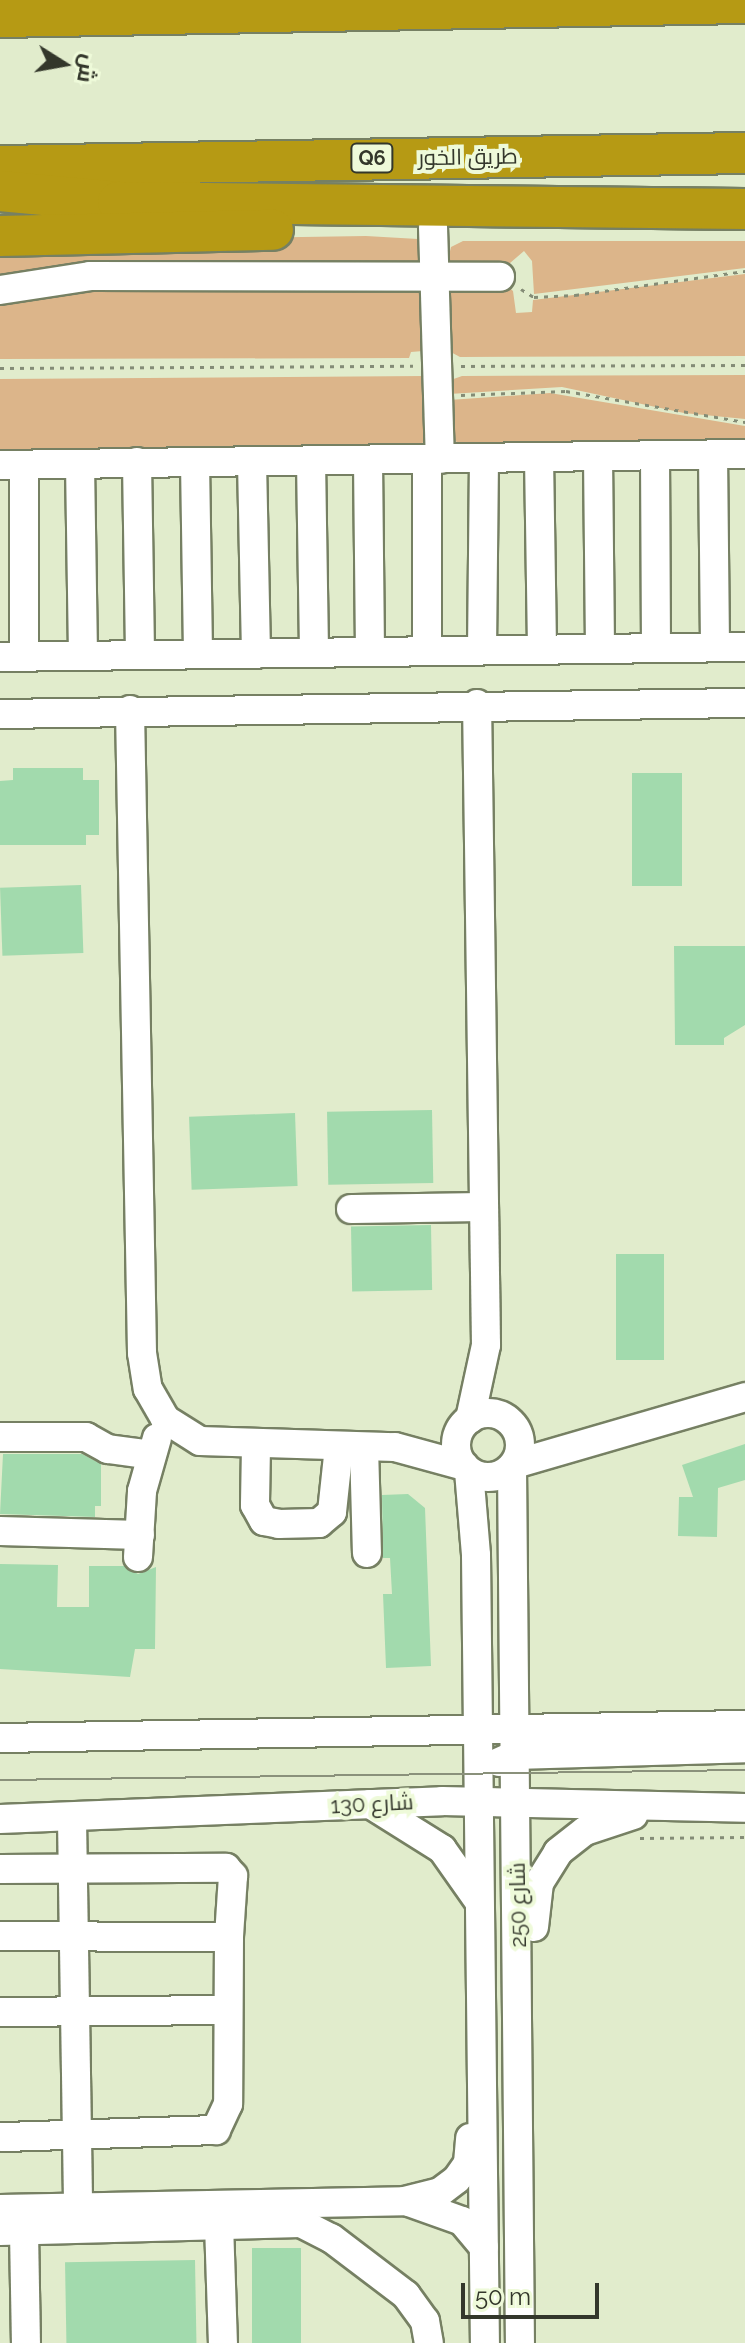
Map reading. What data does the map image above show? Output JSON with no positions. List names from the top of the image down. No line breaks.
{"streets":{"highway":["طريق الخور","Q6"],"street":["شارع 130","شارع 250"]},"crossings":[["شارع 130","شارع 250"]],"scale_bar":"50 m","north":"right"}
